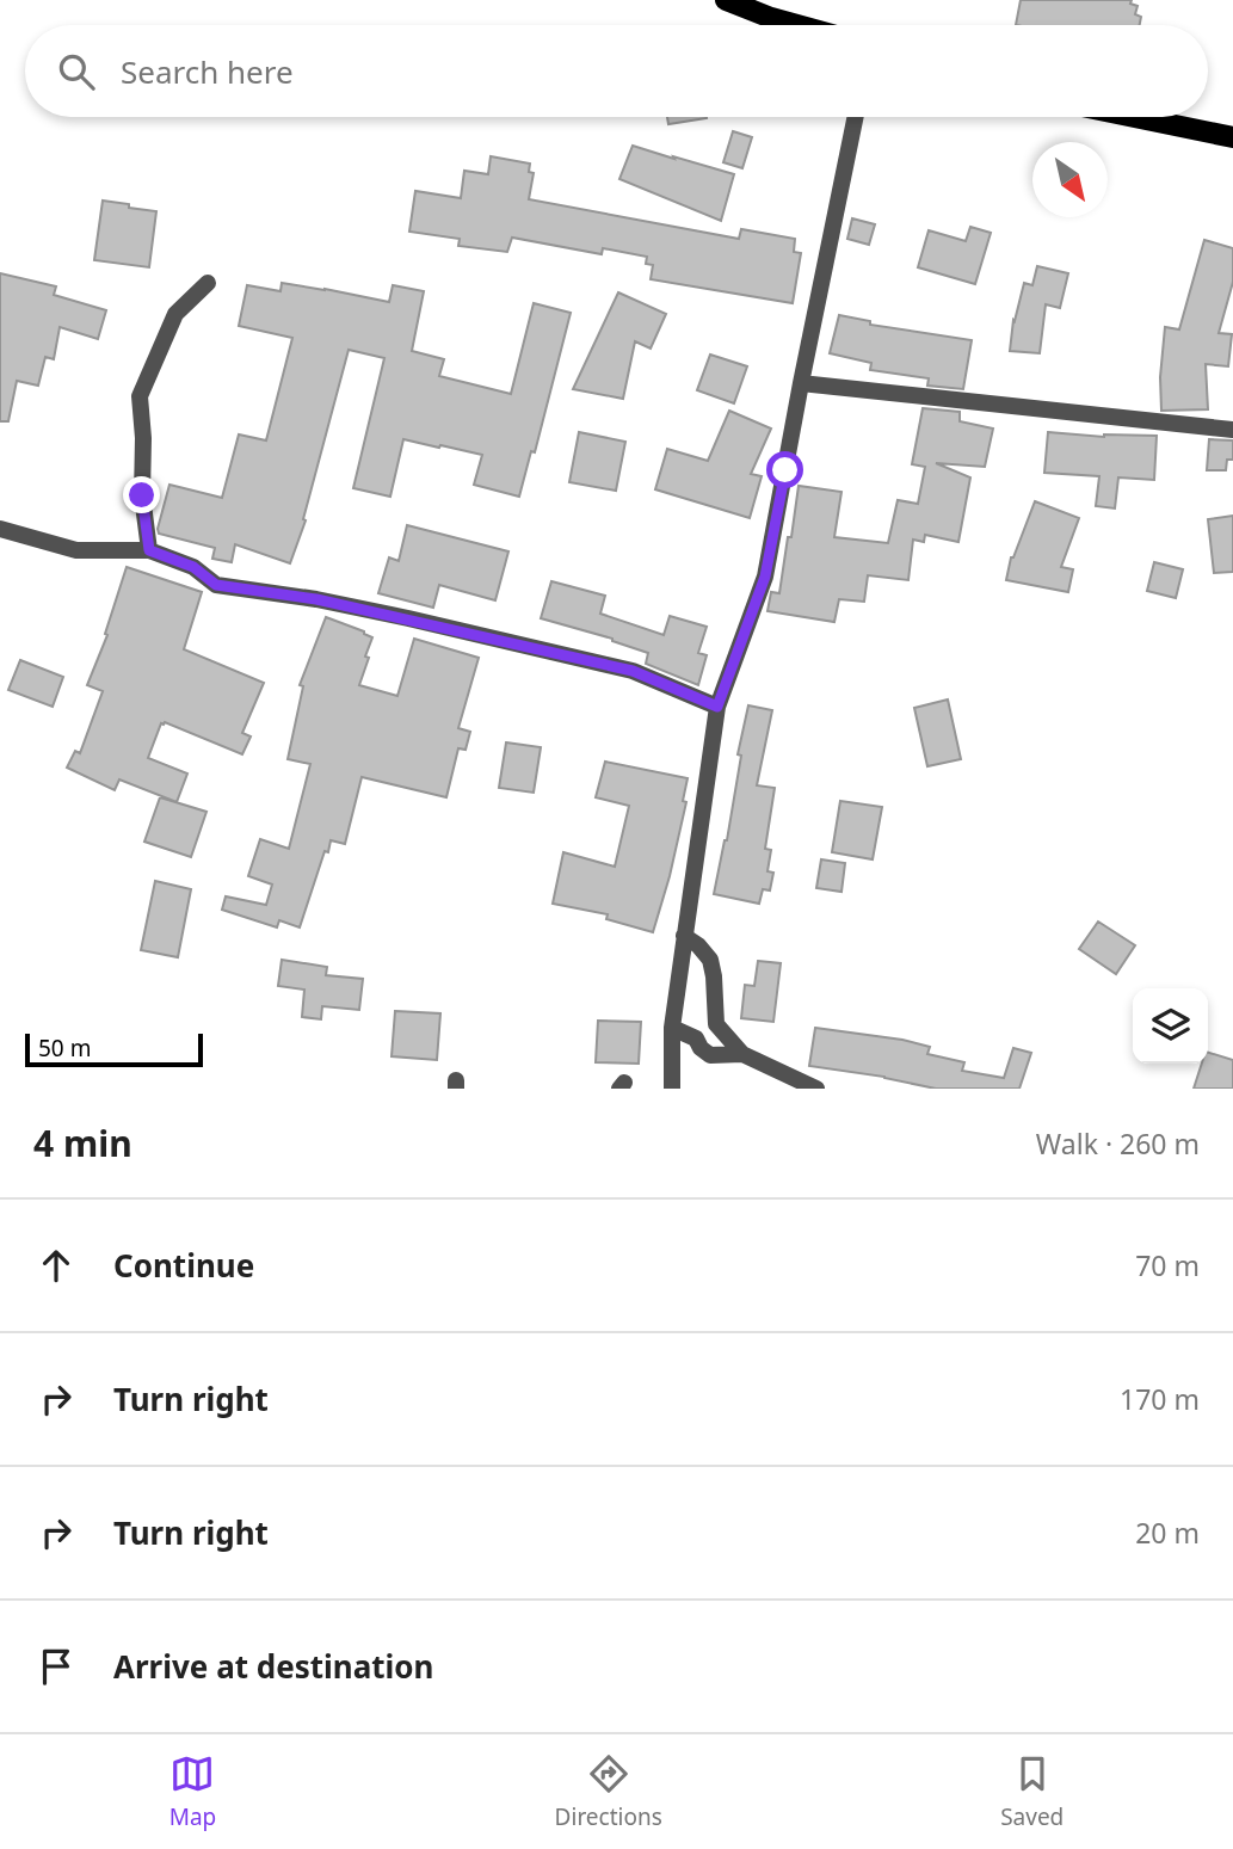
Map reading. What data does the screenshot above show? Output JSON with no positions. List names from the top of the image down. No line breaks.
{"scale_bar":"50 m","north":"bottom right","page":{"search":"Search here","scale":"50 m","heading":["4 min","Walk · 260 m"],"list":[["Continue","70 m"],["Turn right","170 m"],["Turn right","20 m"],"Arrive at destination"],"nav":["Map","Directions","Saved"]}}
